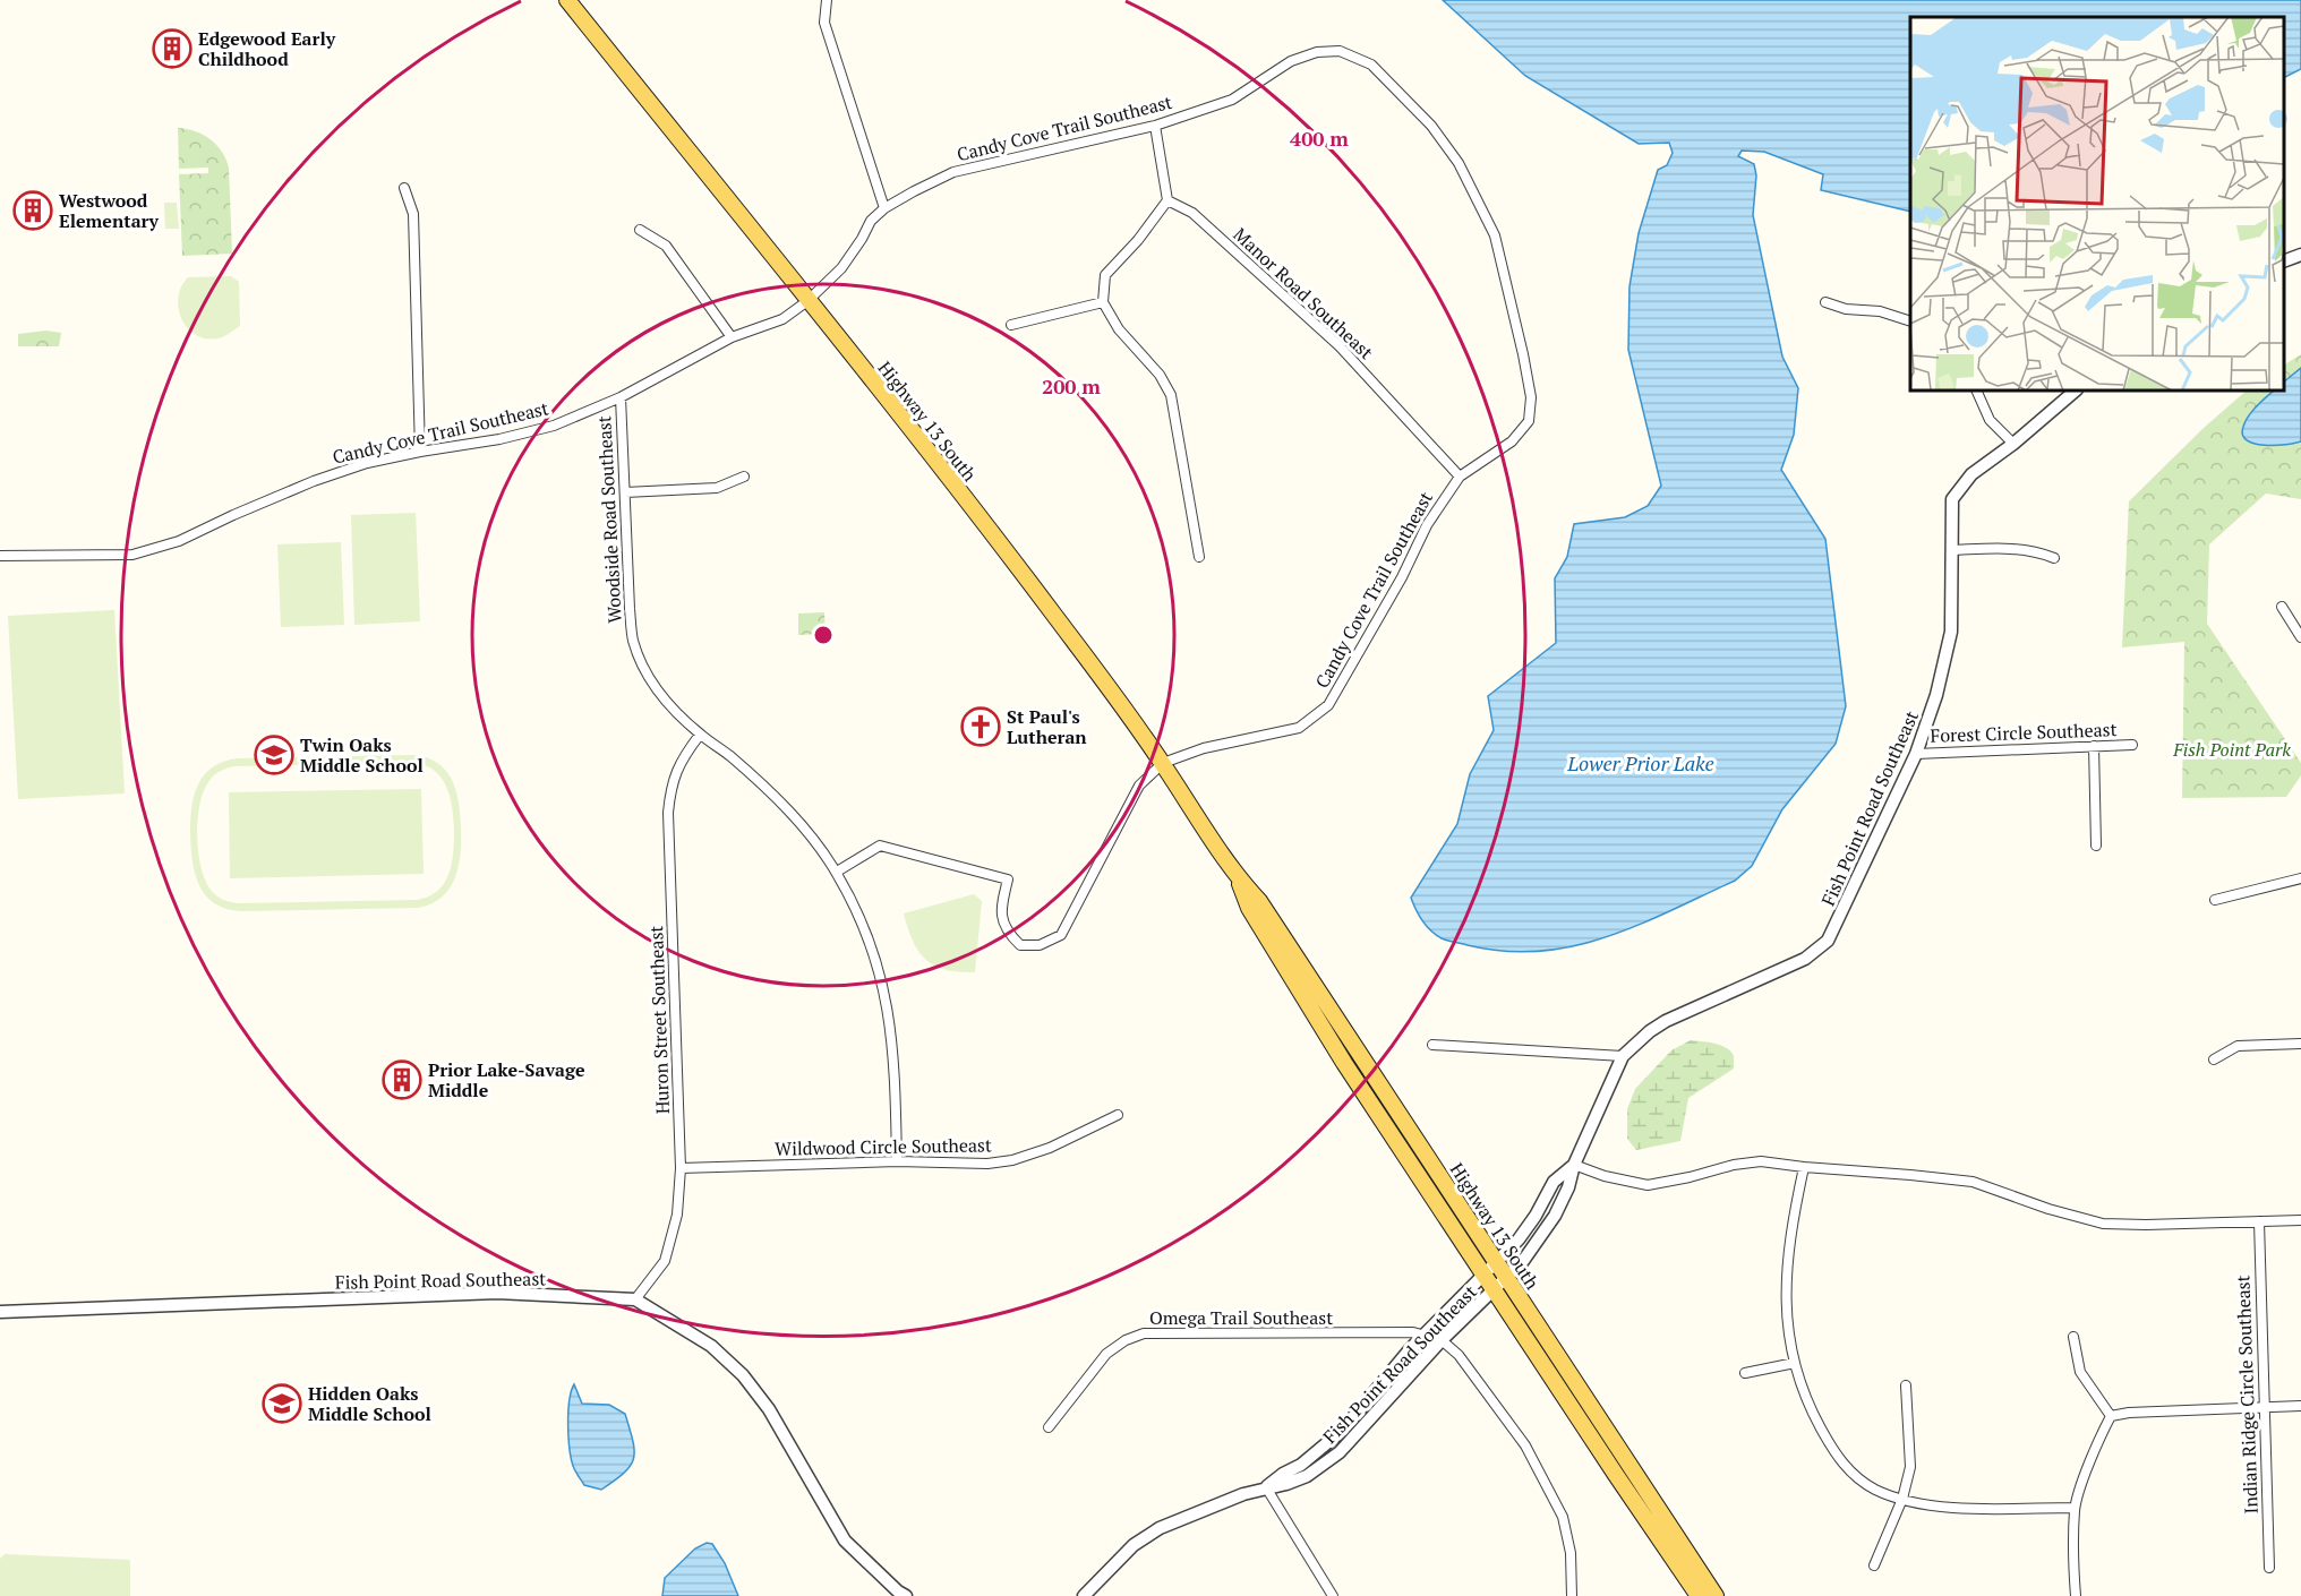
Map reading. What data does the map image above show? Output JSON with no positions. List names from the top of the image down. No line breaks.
{"streets":{"main road":["Highway 13 South"],"street":["Candy Cove Trail Southeast","Manor Road Southeast","Woodside Road Southeast","Forest Circle Southeast","Fish Point Road Southeast","Huron Street Southeast","Wildwood Circle Southeast","Omega Trail Southeast","Indian Ridge Circle Southeast"]},"crossings":[["Candy Cove Trail Southeast","Manor Road Southeast"],["Candy Cove Trail Southeast","Highway 13 South"],["Candy Cove Trail Southeast","Woodside Road Southeast"],["Highway 13 South","Fish Point Road Southeast"],["Woodside Road Southeast","Huron Street Southeast"],["Woodside Road Southeast","Wildwood Circle Southeast"],["Forest Circle Southeast","Fish Point Road Southeast"],["Fish Point Road Southeast","Huron Street Southeast"],["Fish Point Road Southeast","Omega Trail Southeast"],["Huron Street Southeast","Wildwood Circle Southeast"]],"water":["Lower Prior Lake"],"parks":["Fish Point Park"],"places":{"building":["Edgewood Early Childhood","Westwood Elementary","Prior Lake-Savage Middle"],"church":["St Paul's Lutheran"],"school or university":["Twin Oaks Middle School","Hidden Oaks Middle School"]},"rings":["400 m","200 m"]}
